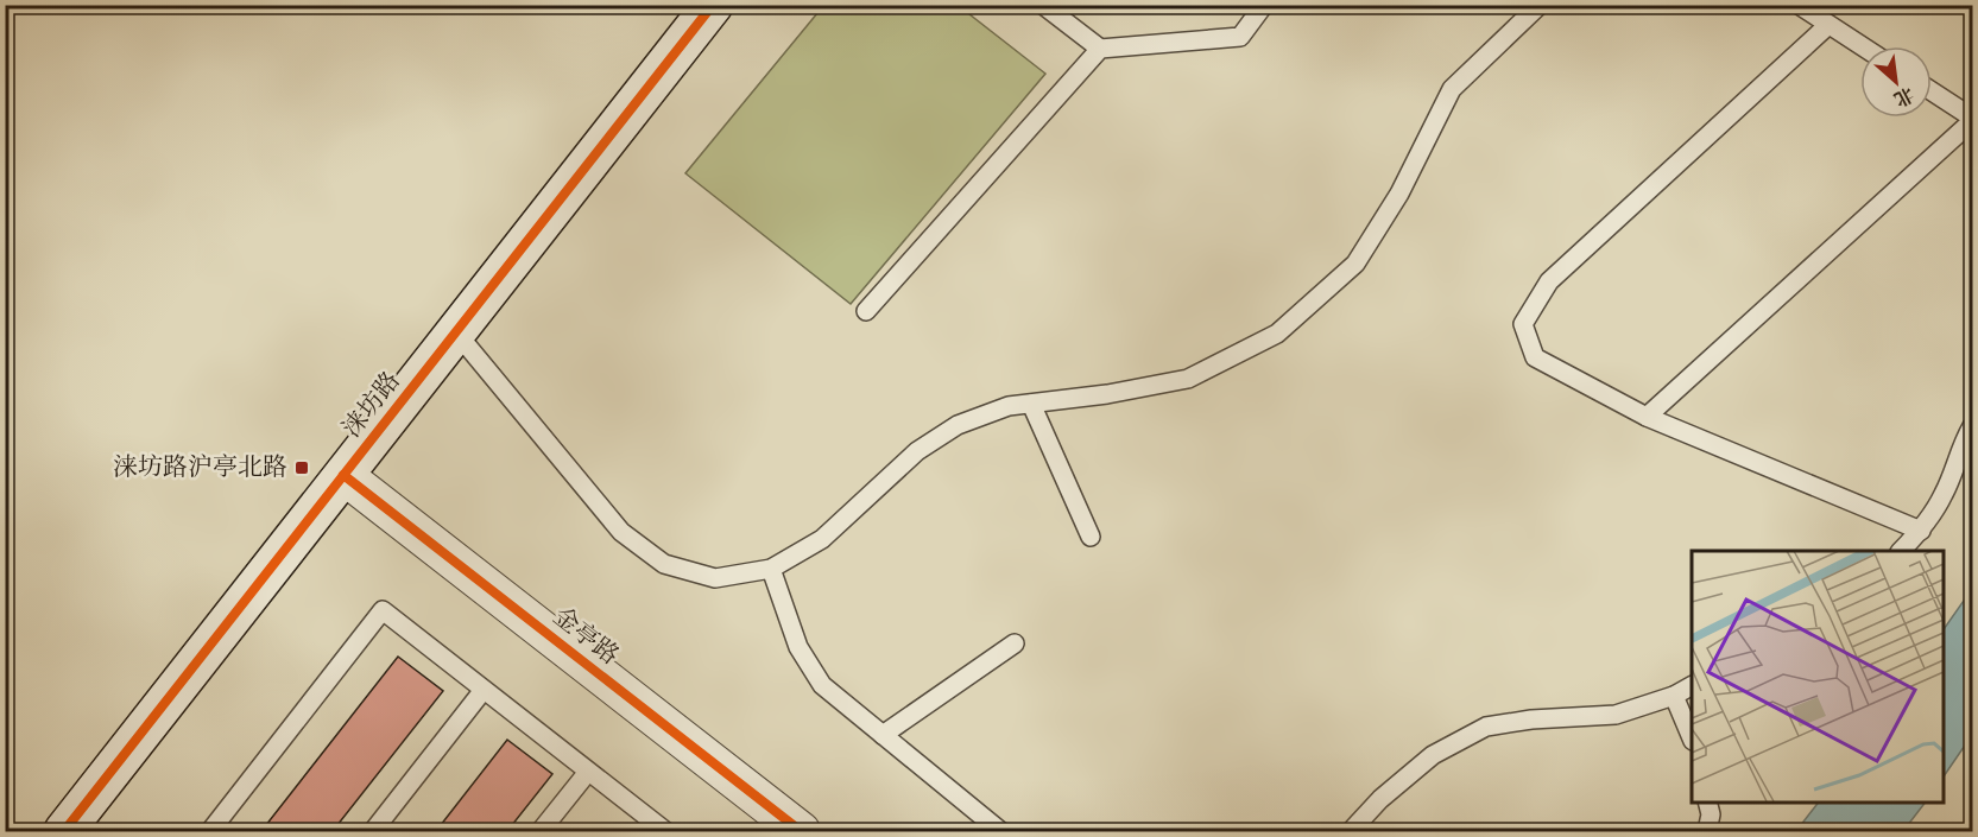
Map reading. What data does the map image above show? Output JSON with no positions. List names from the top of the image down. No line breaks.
{"streets":{"street":["涞坊路","金亭路"]},"crossings":[["涞坊路","金亭路"]],"places":{"transit":["涞坊路沪亭北路"]},"north":"bottom right"}
